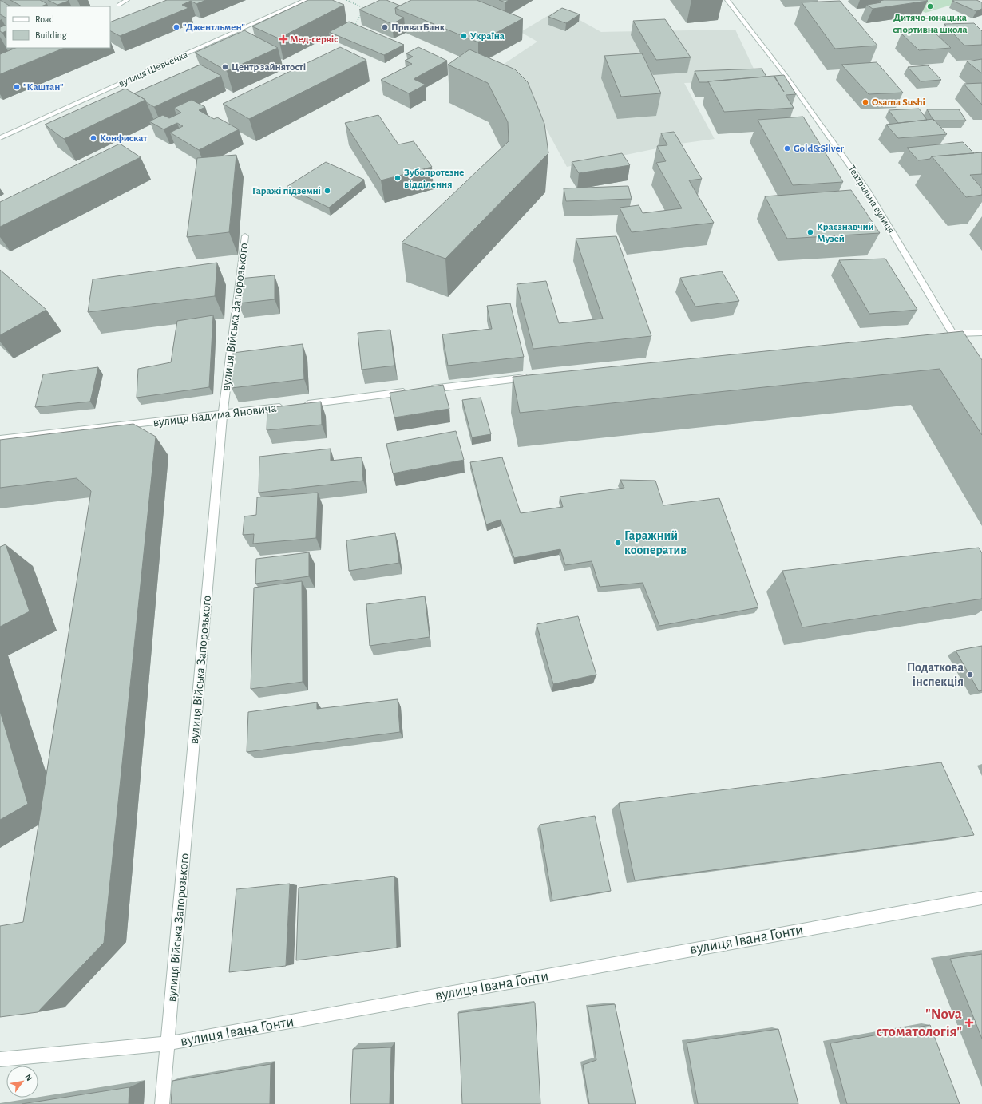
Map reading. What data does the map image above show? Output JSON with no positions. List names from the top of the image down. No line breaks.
{"streets":{"street":["вулиця Шевченка","Театральна вулиця","вулиця Війська Запорозького","вулиця Вадима Яновича","вулиця Івана Гонти"]},"crossings":[["вулиця Війська Запорозького","вулиця Вадима Яновича"],["вулиця Війська Запорозького","вулиця Івана Гонти"]],"places":{"other":["Дитячо-юнацька спортивна школа","\"Джентльмен\"","ПриватБанк","Україна","Центр зайнятості","\"Каштан\"","Osama Sushi","Конфискат","Gold&Silver","Зубопротезне відділення","Гаражі підземні","Краєзнавчий Музей","Гаражний кооператив","Податкова інспекція"],"health":["Мед-сервіс","\"Nova стоматологія\""]},"legend":["Road","Building"],"north":"top right"}
